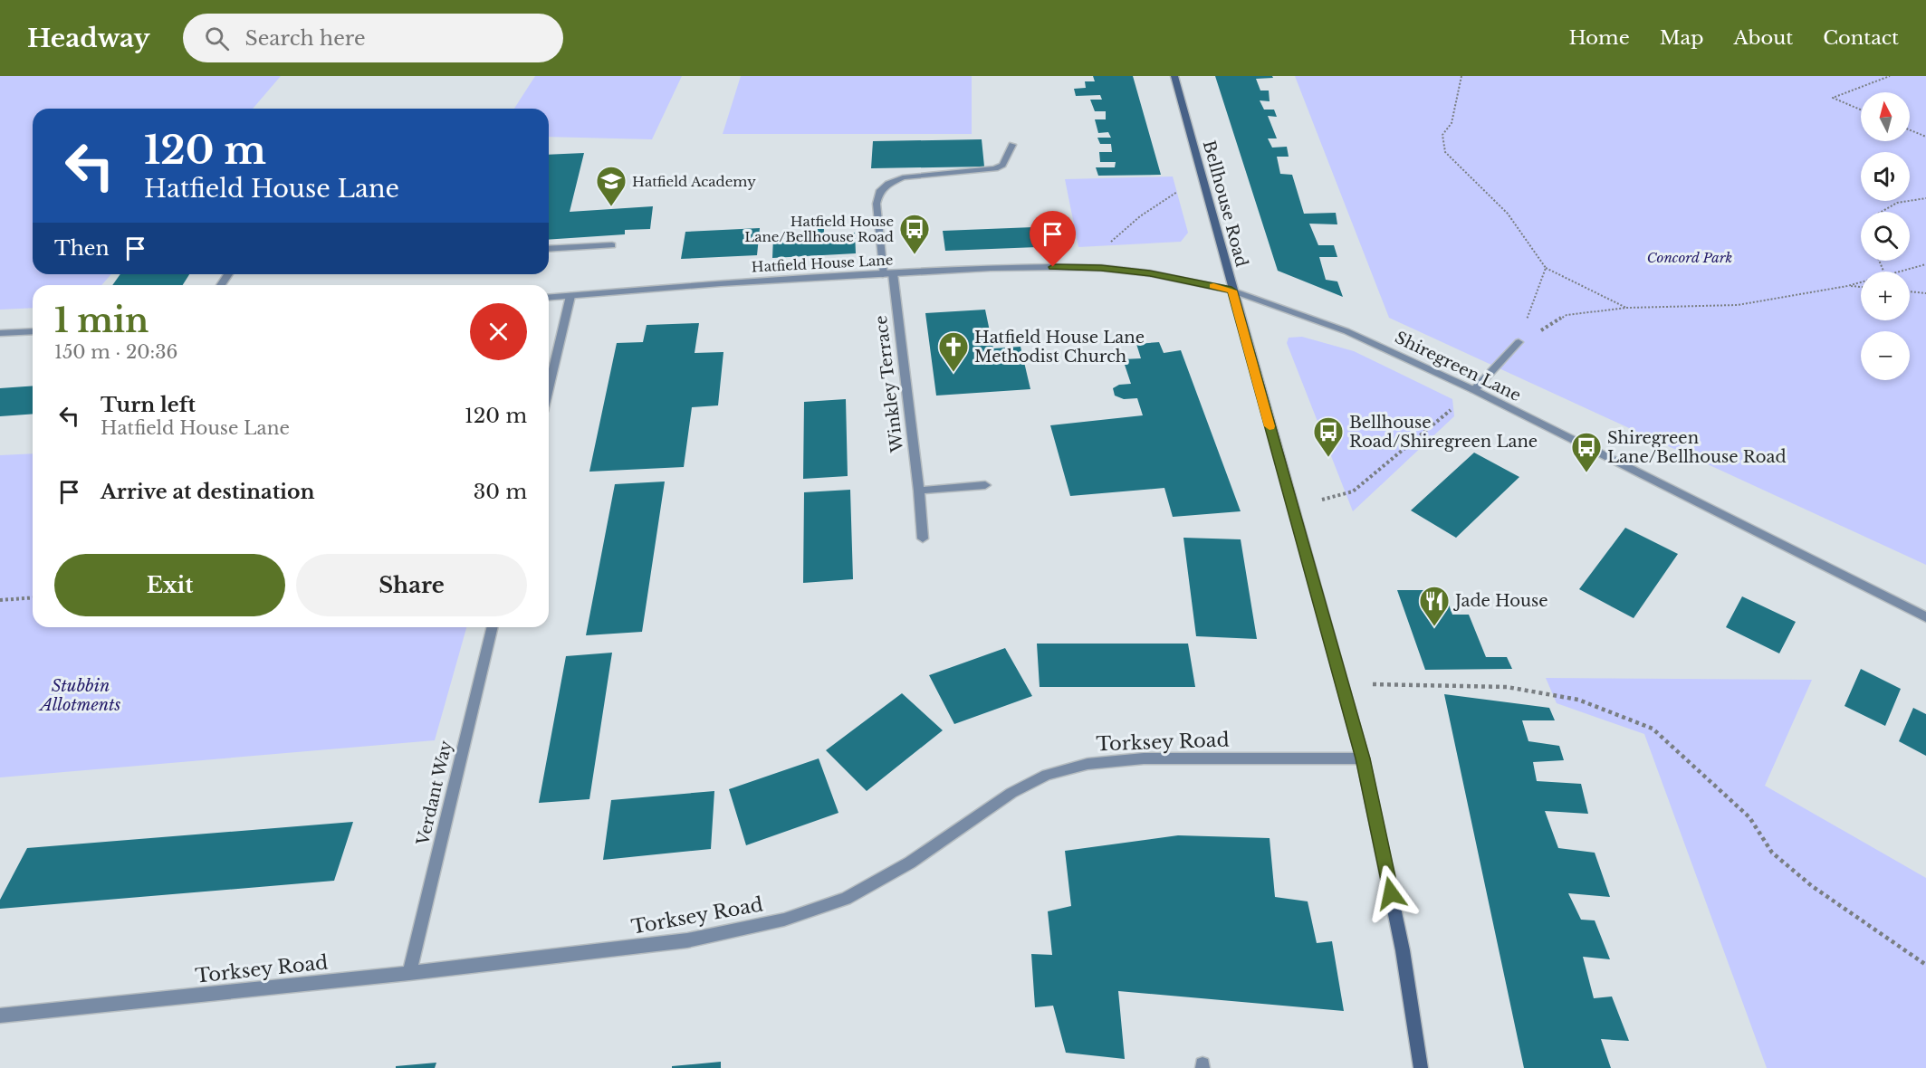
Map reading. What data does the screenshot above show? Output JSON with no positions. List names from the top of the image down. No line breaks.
{"streets":{"main road":["Bellhouse Road"],"street":["Hatfield House Lane","Shiregreen Lane","Winkley Terrace","Torksey Road","Verdant Way"]},"crossings":[["Bellhouse Road","Hatfield House Lane"],["Bellhouse Road","Shiregreen Lane"],["Bellhouse Road","Torksey Road"],["Hatfield House Lane","Shiregreen Lane"],["Hatfield House Lane","Winkley Terrace"],["Torksey Road","Verdant Way"]],"parks":["Concord Park","Stubbin Allotments"],"places":{"school or university":["Hatfield Academy"],"bus stop":["Hatfield House Lane/Bellhouse Road","Bellhouse Road/Shiregreen Lane","Shiregreen Lane/Bellhouse Road"],"church":["Hatfield House Lane Methodist Church"],"restaurant":["Jade House"]},"north":"top","page":{"header":"Headway","search":"Search here","nav":["Home","Map","About","Contact"],"map_buttons":["+","−"],"turn":["120 m","Hatfield House Lane"],"then":"Then","heading":["1 min","150 m · 20:36"],"list":[{"name":"Turn left","note":"Hatfield House Lane","value":"120 m"},{"name":"Arrive at destination","value":"30 m"}],"buttons":["Exit","Share"]}}
